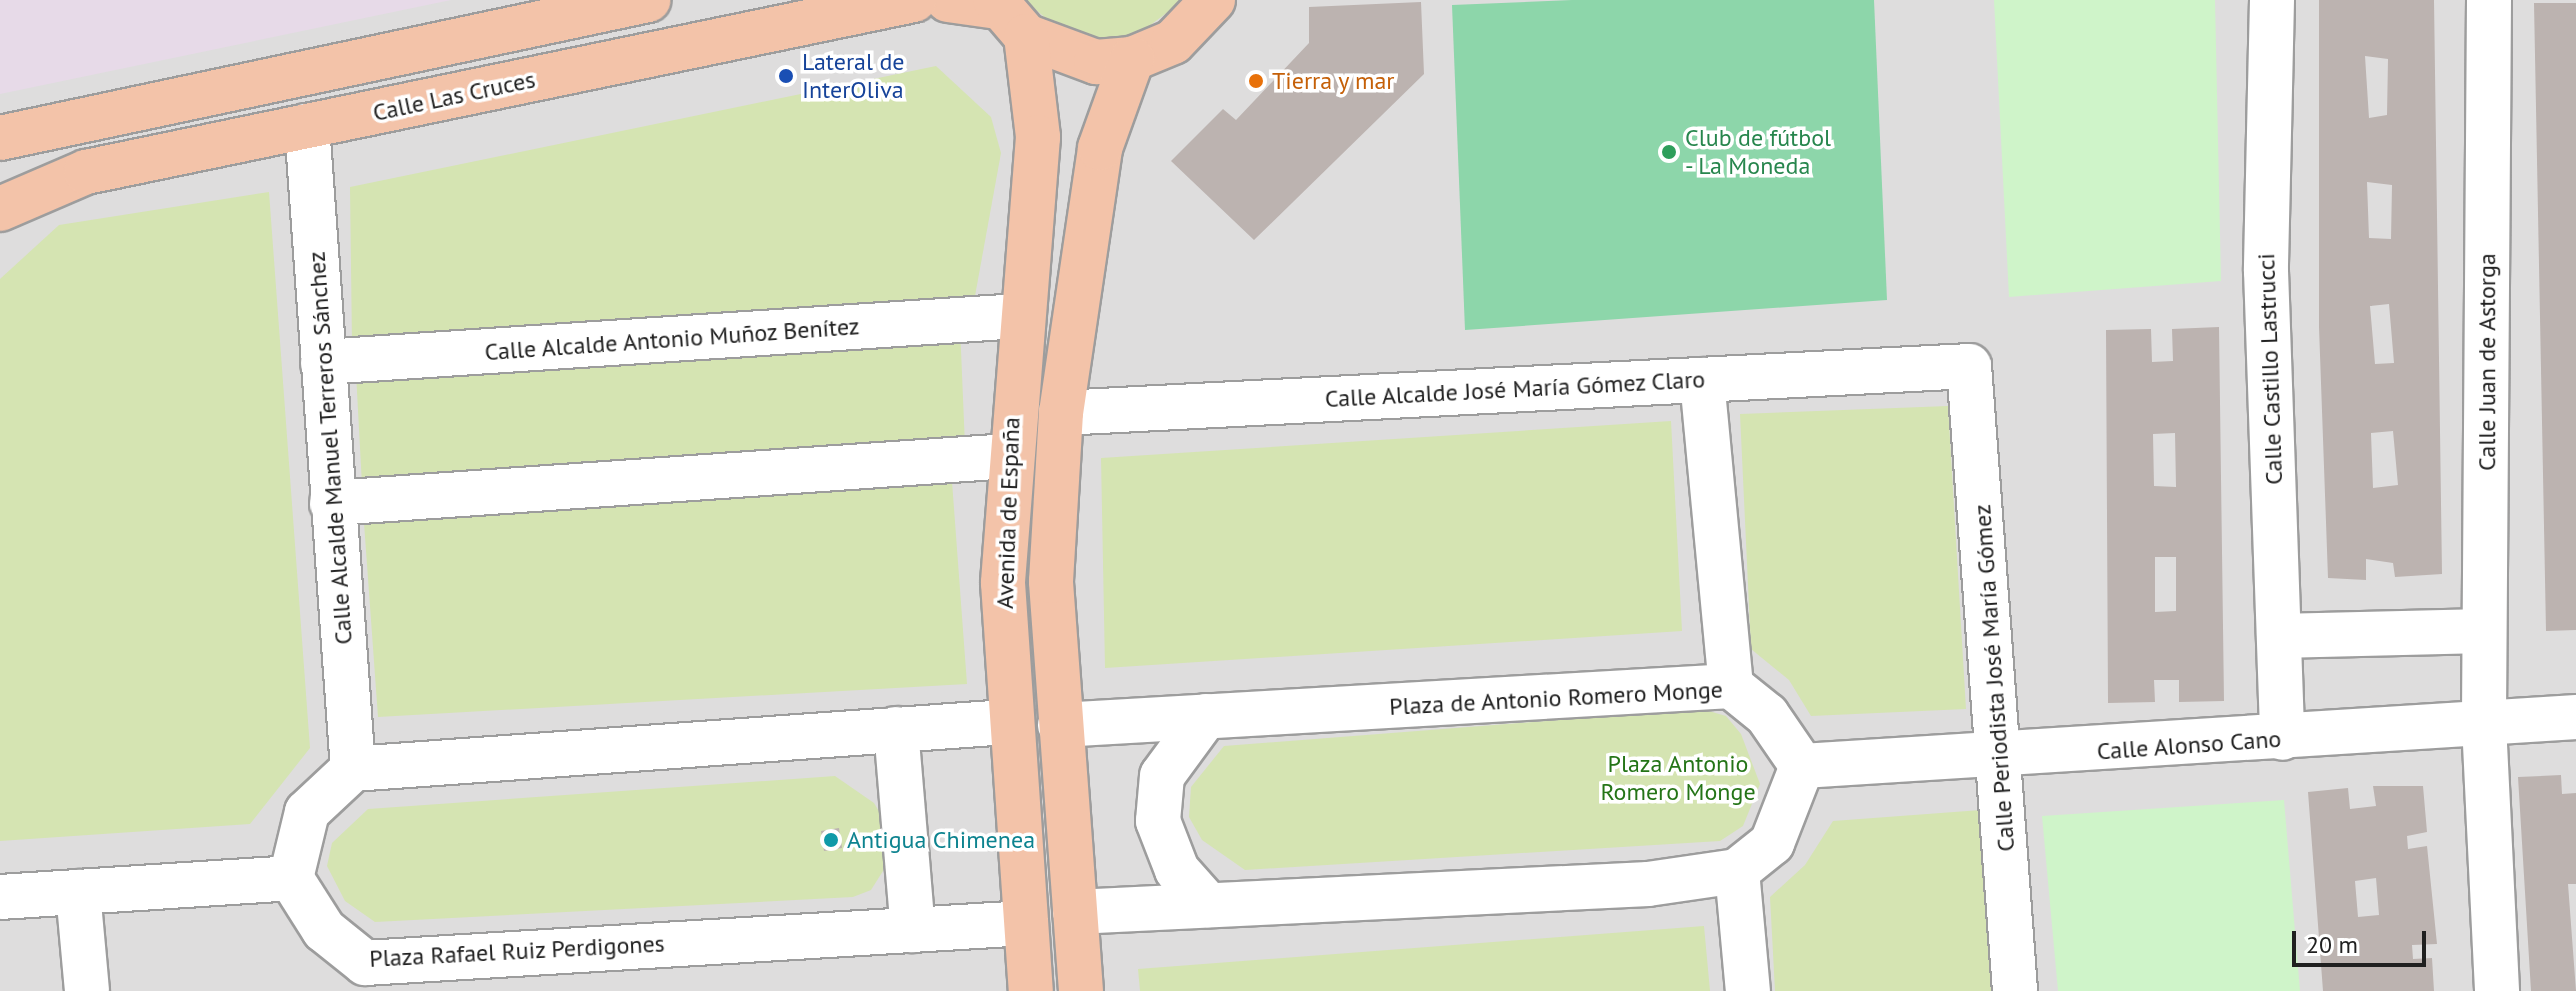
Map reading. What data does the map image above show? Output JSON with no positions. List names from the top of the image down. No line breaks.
{"streets":{"main road":["Calle Las Cruces","Avenida de España"],"street":["Calle Alcalde Antonio Muñoz Benítez","Calle Juan de Astorga","Calle Castillo Lastrucci","Calle Alcalde José María Gómez Claro","Calle Alcalde Manuel Terreros Sánchez","Calle Periodista José María Gómez","Plaza de Antonio Romero Monge","Calle Alonso Cano","Plaza Rafael Ruiz Perdigones"]},"crossings":[["Calle Las Cruces","Calle Alcalde Manuel Terreros Sánchez"],["Calle Alcalde Antonio Muñoz Benítez","Calle Alcalde Manuel Terreros Sánchez"],["Calle Alcalde Antonio Muñoz Benítez","Avenida de España"],["Calle Juan de Astorga","Calle Alonso Cano"],["Calle Castillo Lastrucci","Calle Alonso Cano"],["Calle Alcalde José María Gómez Claro","Avenida de España"],["Calle Alcalde José María Gómez Claro","Calle Periodista José María Gómez"],["Avenida de España","Plaza de Antonio Romero Monge"],["Avenida de España","Plaza Rafael Ruiz Perdigones"],["Calle Periodista José María Gómez","Calle Alonso Cano"],["Plaza de Antonio Romero Monge","Calle Alonso Cano"]],"parks":["Plaza Antonio Romero Monge"],"places":["Lateral de InterOliva","Tierra y mar","Club de fútbol - La Moneda","Antigua Chimenea"],"scale_bar":"20 m"}
